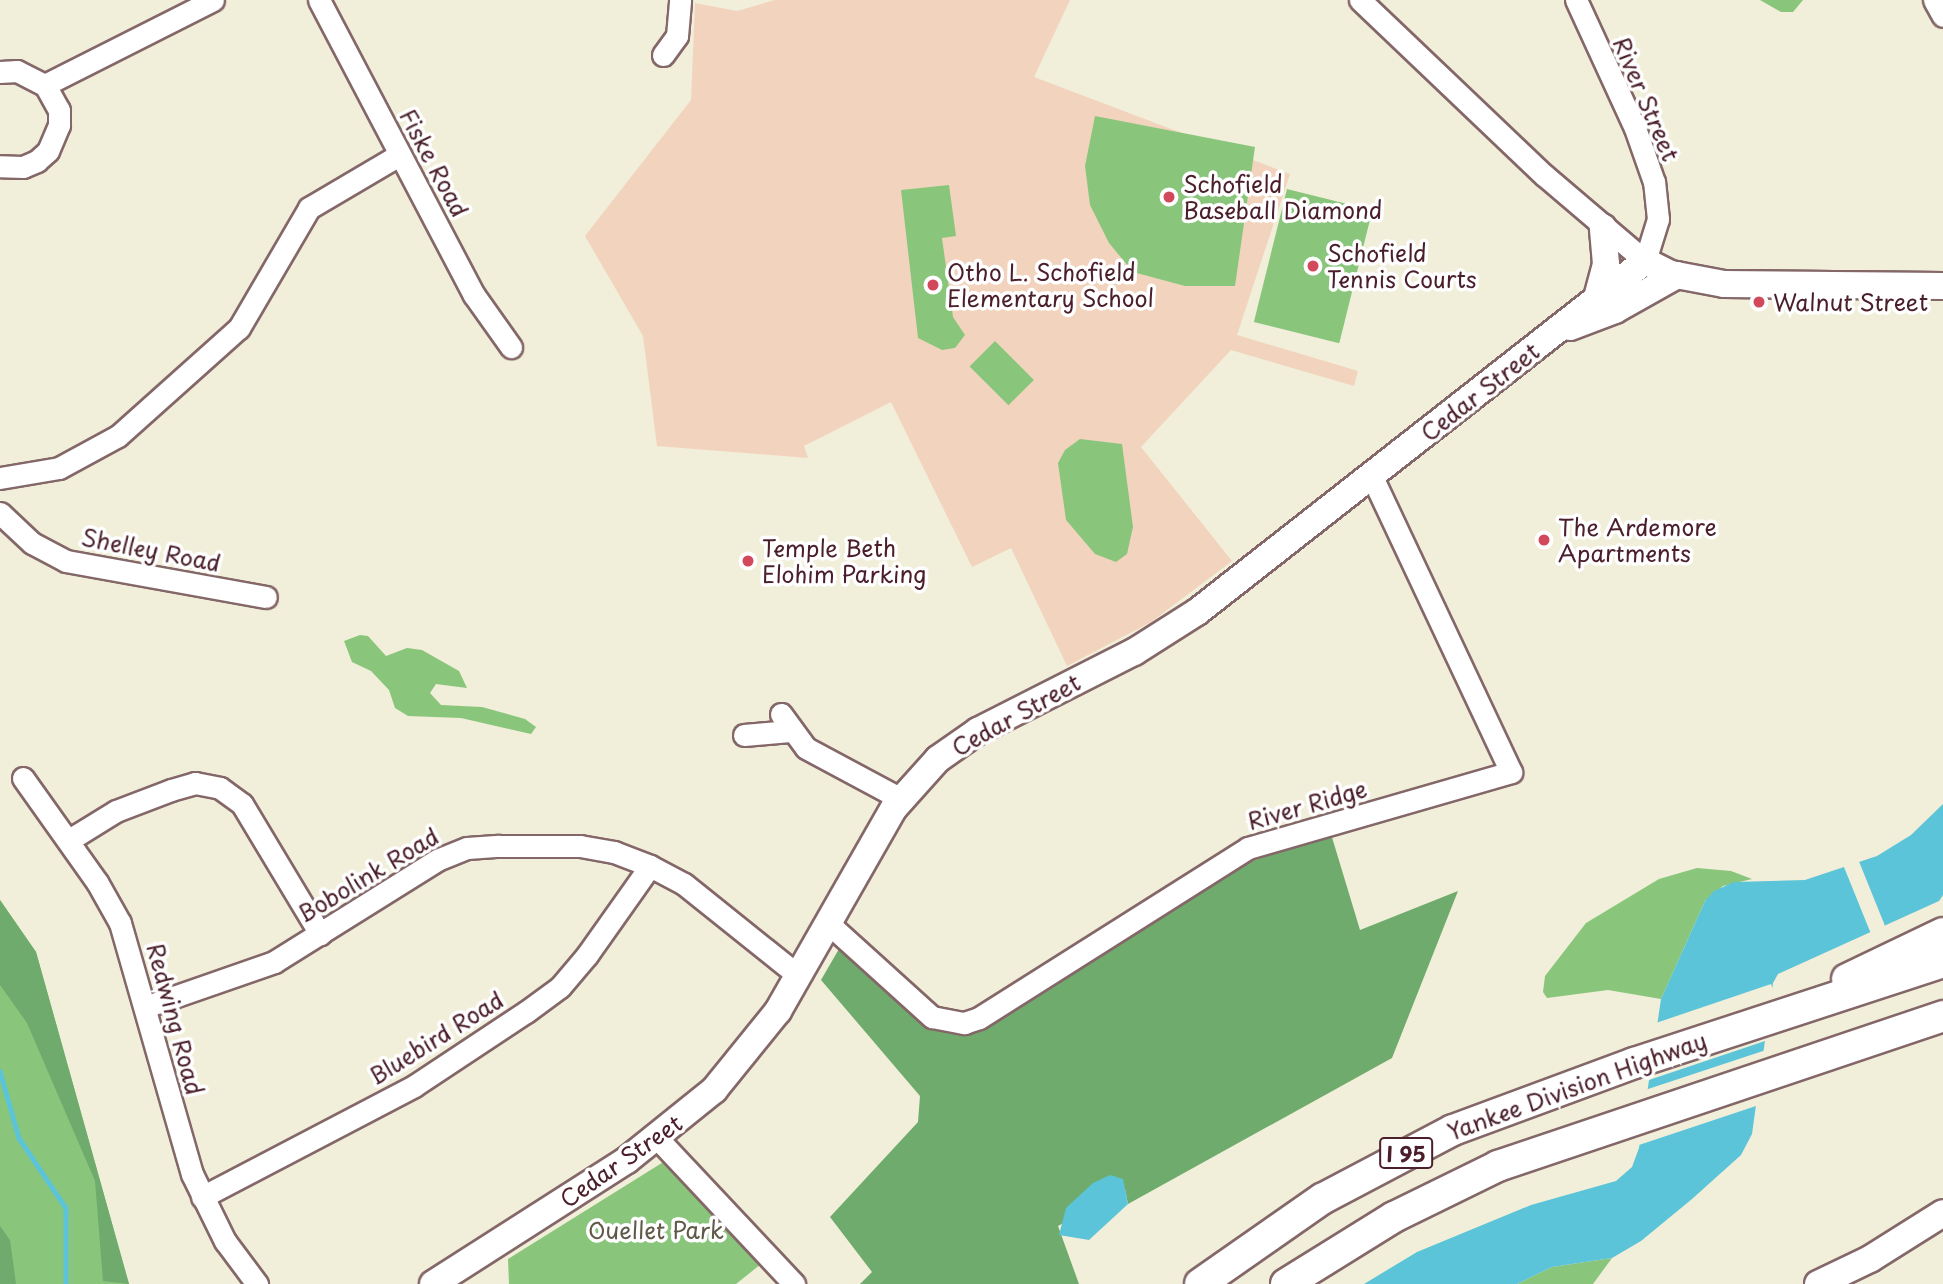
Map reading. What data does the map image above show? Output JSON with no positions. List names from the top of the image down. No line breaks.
{"streets":{"highway":["Yankee Division Highway","I 95"],"main road":["Cedar Street"],"street":["River Street","Fiske Road","Shelley Road","River Ridge","Bobolink Road","Redwing Road","Bluebird Road"]},"crossings":[["River Street","Cedar Street"],["Cedar Street","River Ridge"],["Cedar Street","Bobolink Road"],["Bobolink Road","Redwing Road"],["Bobolink Road","Bluebird Road"],["Redwing Road","Bluebird Road"]],"parks":["Ouellet Park"],"places":["Schofield Baseball Diamond","Schofield Tennis Courts","Otho L. Schofield Elementary School","Walnut Street","The Ardemore Apartments","Temple Beth Elohim Parking"]}
